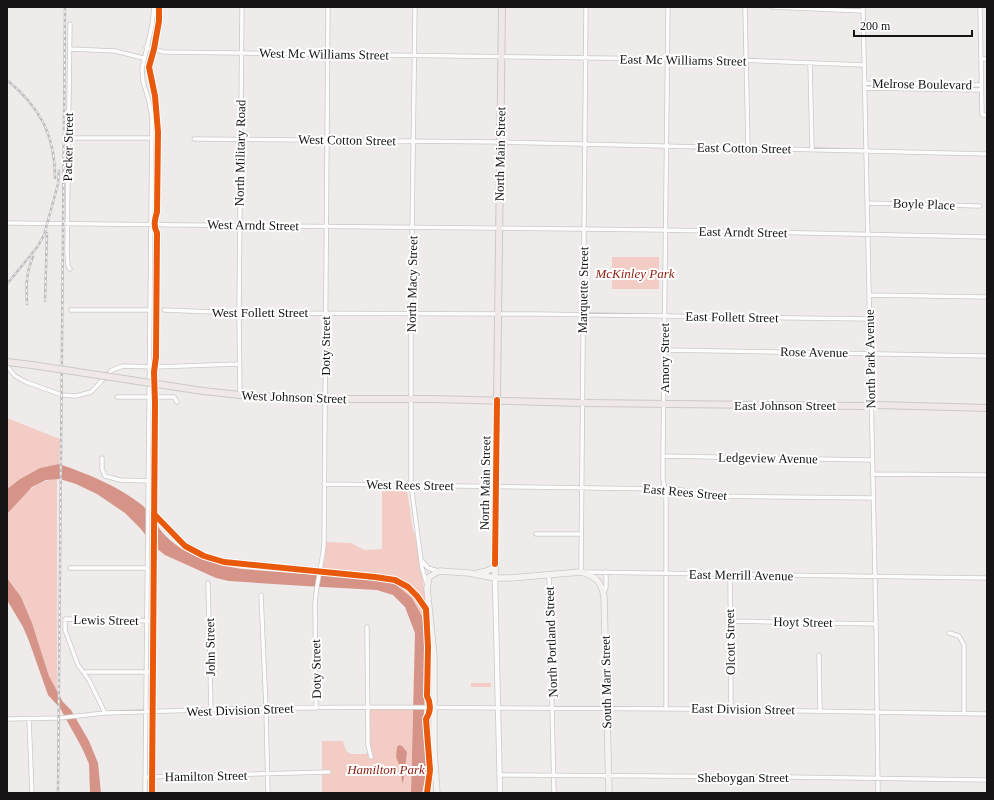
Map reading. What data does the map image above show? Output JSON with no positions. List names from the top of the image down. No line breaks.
{"streets":{"main road":["North Main Street","North Macy Street","West Johnson Street","East Johnson Street","East Merrill Avenue","South Marr Street"],"street":["West Mc Williams Street","East Mc Williams Street","Melrose Boulevard","West Cotton Street","Packer Street","East Cotton Street","North Military Road","Boyle Place","West Arndt Street","East Arndt Street","Marquette Street","West Follett Street","East Follett Street","Doty Street","Rose Avenue","Amory Street","North Park Avenue","Ledgeview Avenue","West Rees Street","East Rees Street","Lewis Street","Hoyt Street","North Portland Street","Olcott Street","John Street","East Division Street","West Division Street","Hamilton Street","Sheboygan Street"]},"crossings":[["West Mc Williams Street","East Mc Williams Street"],["West Mc Williams Street","North Military Road"],["West Mc Williams Street","North Main Street"],["West Mc Williams Street","North Macy Street"],["West Mc Williams Street","Doty Street"],["East Mc Williams Street","North Main Street"],["East Mc Williams Street","Marquette Street"],["East Mc Williams Street","Amory Street"],["East Mc Williams Street","North Park Avenue"],["Melrose Boulevard","North Park Avenue"],["West Cotton Street","East Cotton Street"],["West Cotton Street","North Military Road"],["West Cotton Street","North Main Street"],["West Cotton Street","North Macy Street"],["West Cotton Street","Doty Street"],["Packer Street","West Arndt Street"],["East Cotton Street","North Main Street"],["East Cotton Street","Marquette Street"],["East Cotton Street","Amory Street"],["East Cotton Street","North Park Avenue"],["North Military Road","West Arndt Street"],["North Military Road","West Follett Street"],["North Military Road","West Johnson Street"],["North Main Street","West Arndt Street"],["North Main Street","East Arndt Street"],["North Main Street","West Follett Street"],["North Main Street","East Follett Street"],["North Main Street","West Johnson Street"],["North Main Street","West Rees Street"],["North Main Street","East Rees Street"],["North Main Street","East Merrill Avenue"],["North Main Street","East Division Street"],["North Main Street","West Division Street"],["North Main Street","Sheboygan Street"],["Boyle Place","North Park Avenue"],["West Arndt Street","East Arndt Street"],["West Arndt Street","North Macy Street"],["West Arndt Street","Doty Street"],["East Arndt Street","Marquette Street"],["East Arndt Street","Amory Street"],["East Arndt Street","North Park Avenue"],["North Macy Street","West Follett Street"],["North Macy Street","West Johnson Street"],["North Macy Street","West Rees Street"],["North Macy Street","West Division Street"],["Marquette Street","East Follett Street"],["Marquette Street","West Johnson Street"],["Marquette Street","East Johnson Street"],["Marquette Street","East Rees Street"],["Marquette Street","East Merrill Avenue"],["West Follett Street","East Follett Street"],["West Follett Street","Doty Street"],["East Follett Street","Amory Street"],["East Follett Street","North Park Avenue"],["Doty Street","West Johnson Street"],["Doty Street","West Rees Street"],["Doty Street","West Division Street"],["Rose Avenue","Amory Street"],["Rose Avenue","North Park Avenue"],["Amory Street","East Johnson Street"],["Amory Street","Ledgeview Avenue"],["Amory Street","East Rees Street"],["Amory Street","East Merrill Avenue"],["Amory Street","East Division Street"],["North Park Avenue","East Johnson Street"],["North Park Avenue","Ledgeview Avenue"],["North Park Avenue","East Rees Street"],["North Park Avenue","East Merrill Avenue"],["North Park Avenue","Hoyt Street"],["North Park Avenue","East Division Street"],["North Park Avenue","Sheboygan Street"],["West Johnson Street","East Johnson Street"],["West Rees Street","East Rees Street"],["East Merrill Avenue","North Portland Street"],["East Merrill Avenue","Olcott Street"],["East Merrill Avenue","South Marr Street"],["Hoyt Street","Olcott Street"],["North Portland Street","East Division Street"],["North Portland Street","Sheboygan Street"],["Olcott Street","East Division Street"],["John Street","West Division Street"],["South Marr Street","East Division Street"],["South Marr Street","Sheboygan Street"],["East Division Street","West Division Street"]],"parks":["McKinley Park","Hamilton Park"],"scale_bar":"200 m"}
